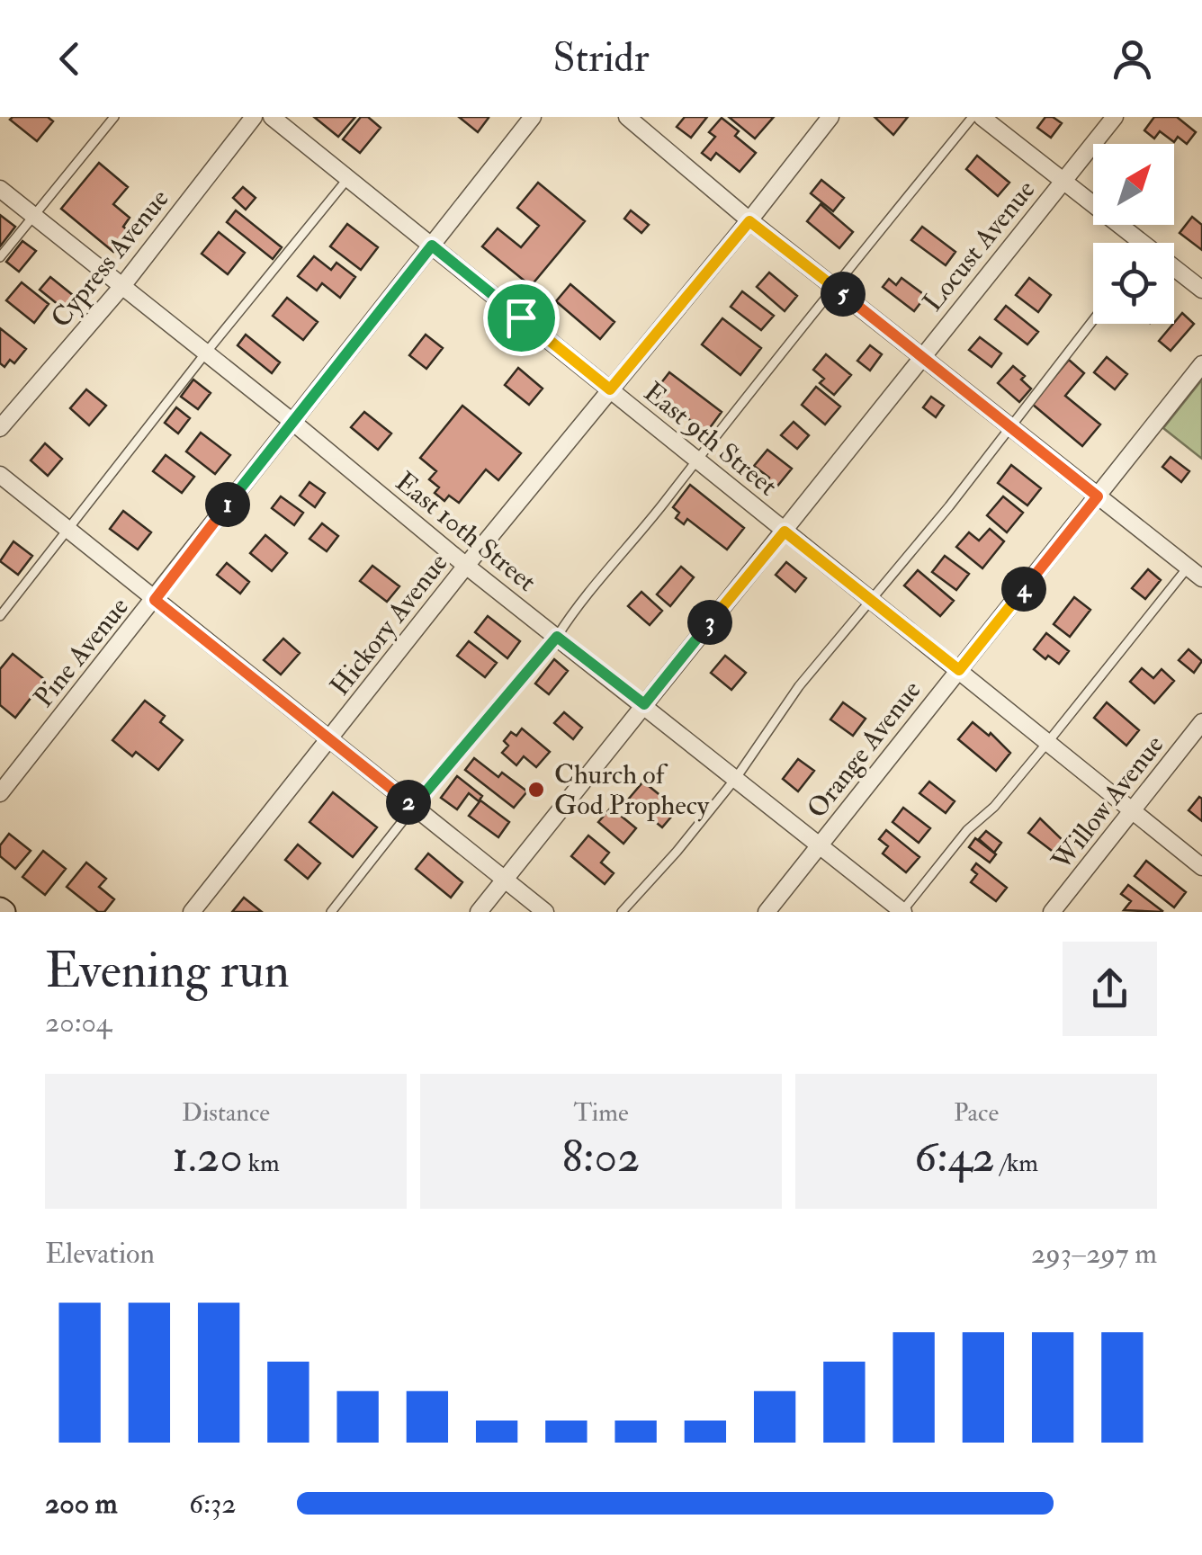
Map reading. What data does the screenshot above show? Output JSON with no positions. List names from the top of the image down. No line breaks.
{"streets":{"street":["Locust Avenue","Cypress Avenue","East 9th Street","East 10th Street","Hickory Avenue","Pine Avenue","Orange Avenue","Willow Avenue"]},"crossings":[["Locust Avenue","East 9th Street"],["Locust Avenue","East 10th Street"],["Cypress Avenue","East 10th Street"],["East 9th Street","Hickory Avenue"],["East 9th Street","Pine Avenue"],["East 9th Street","Orange Avenue"],["East 9th Street","Willow Avenue"],["East 10th Street","Hickory Avenue"],["East 10th Street","Pine Avenue"],["East 10th Street","Orange Avenue"]],"places":["Church of God Prophecy"],"north":"top right","page":{"header":"Stridr","pins":["5","1","4","3","2"],"heading":["Evening run","20:04"],"stats":[["Distance","1.20 km"],["Time","8:02"],["Pace","6:42 /km"]],"chart":["Elevation","293–297 m"],"list":[{"name":"200 m","note":"6:32"}]}}
